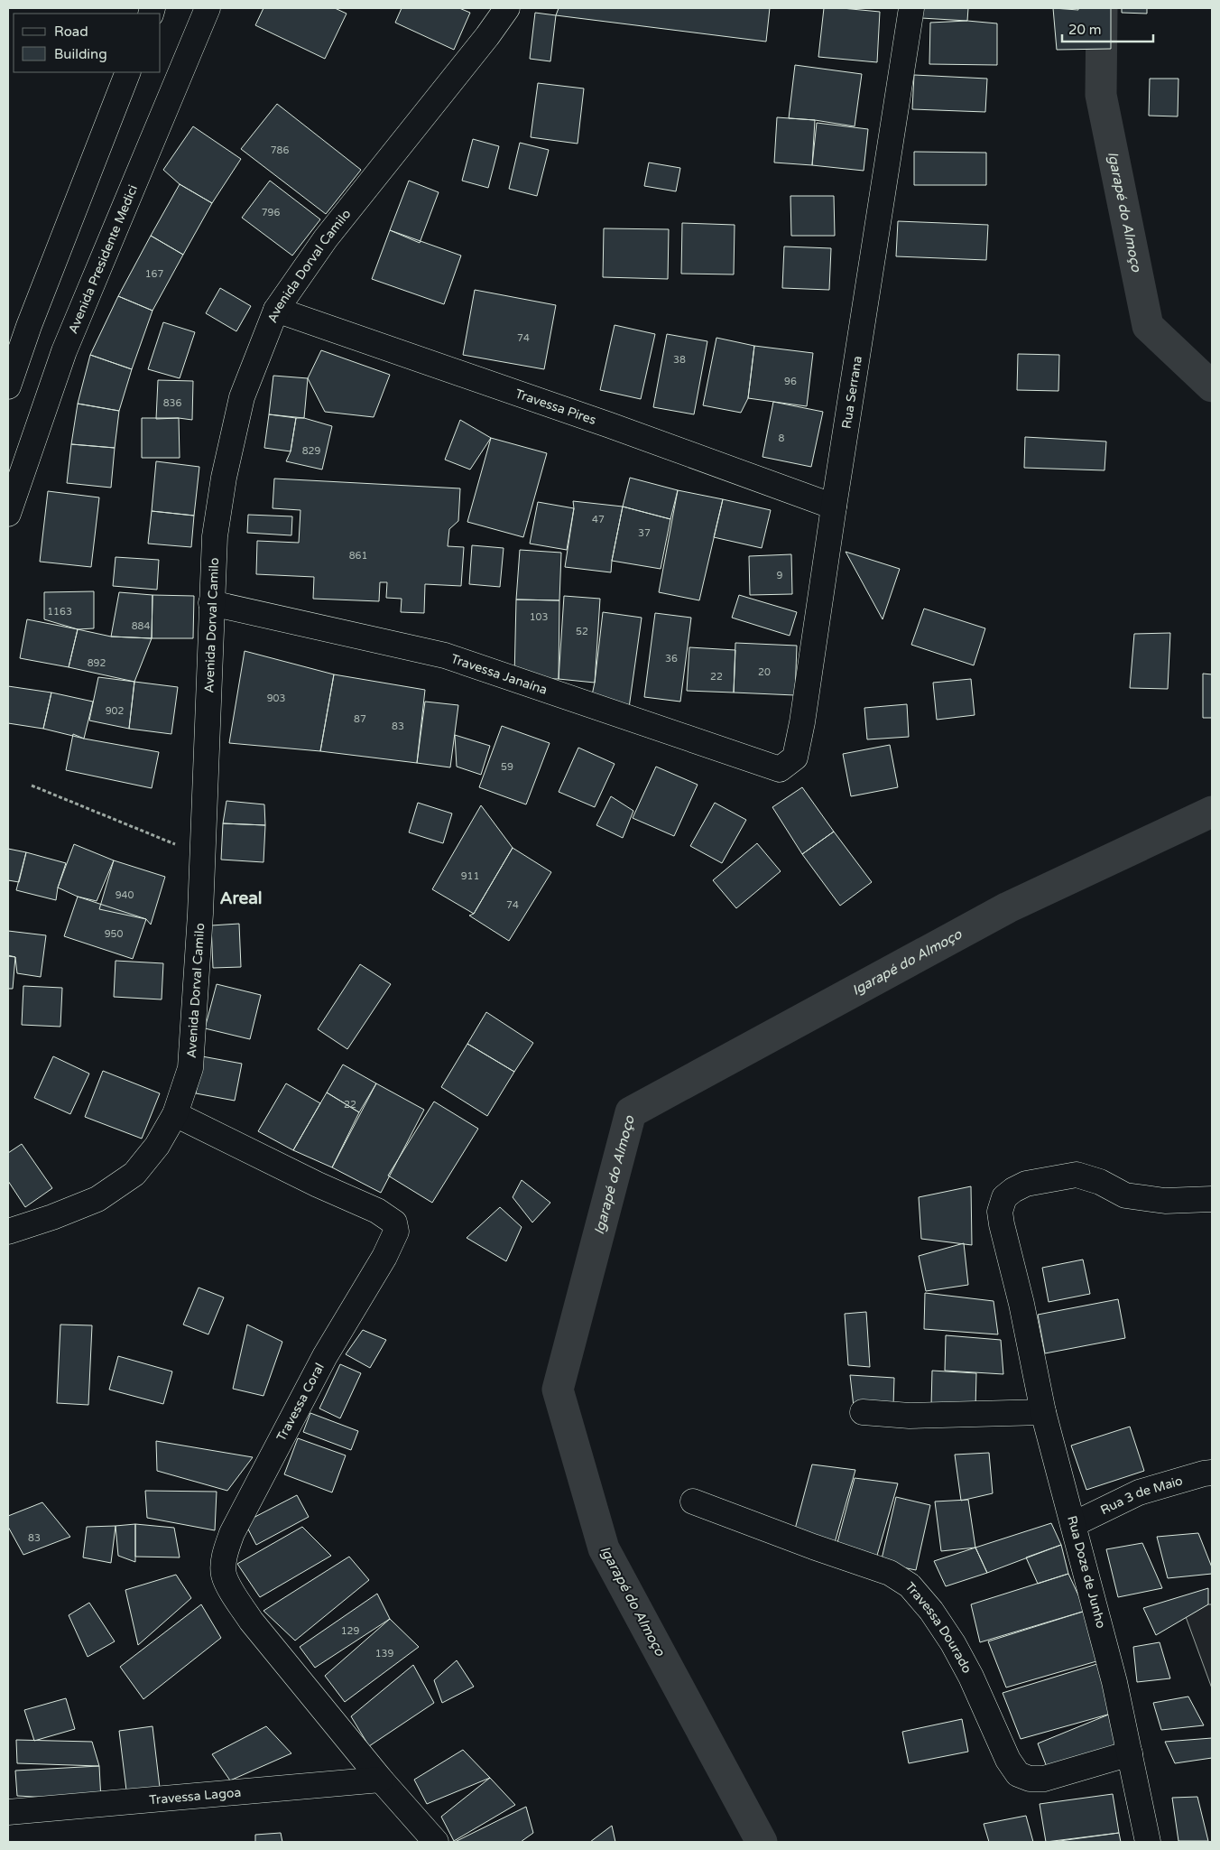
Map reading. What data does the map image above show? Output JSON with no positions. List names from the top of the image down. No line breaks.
{"streets":{"street":["Avenida Presidente Medici","Avenida Dorval Camilo","Rua Serrana","Travessa Pires","Travessa Janaína","Travessa Coral","Rua 3 de Maio","Rua Doze de Junho","Travessa Dourado","Travessa Lagoa"]},"crossings":[["Avenida Dorval Camilo","Travessa Pires"],["Avenida Dorval Camilo","Travessa Janaína"],["Avenida Dorval Camilo","Travessa Coral"],["Rua Serrana","Travessa Pires"],["Rua Serrana","Travessa Janaína"],["Travessa Coral","Travessa Lagoa"],["Rua 3 de Maio","Rua Doze de Junho"],["Rua Doze de Junho","Travessa Dourado"]],"districts":["Areal"],"water":["Igarapé do Almoço"],"house_numbers":["786","796","167","74","38","96","836","8","829","47","37","861","9","1163","103","884","52","36","892","20","22","903","902","87","83","59","911","940","74","950","22","83","129","139"],"legend":["Road","Building"],"scale_bar":"20 m"}
